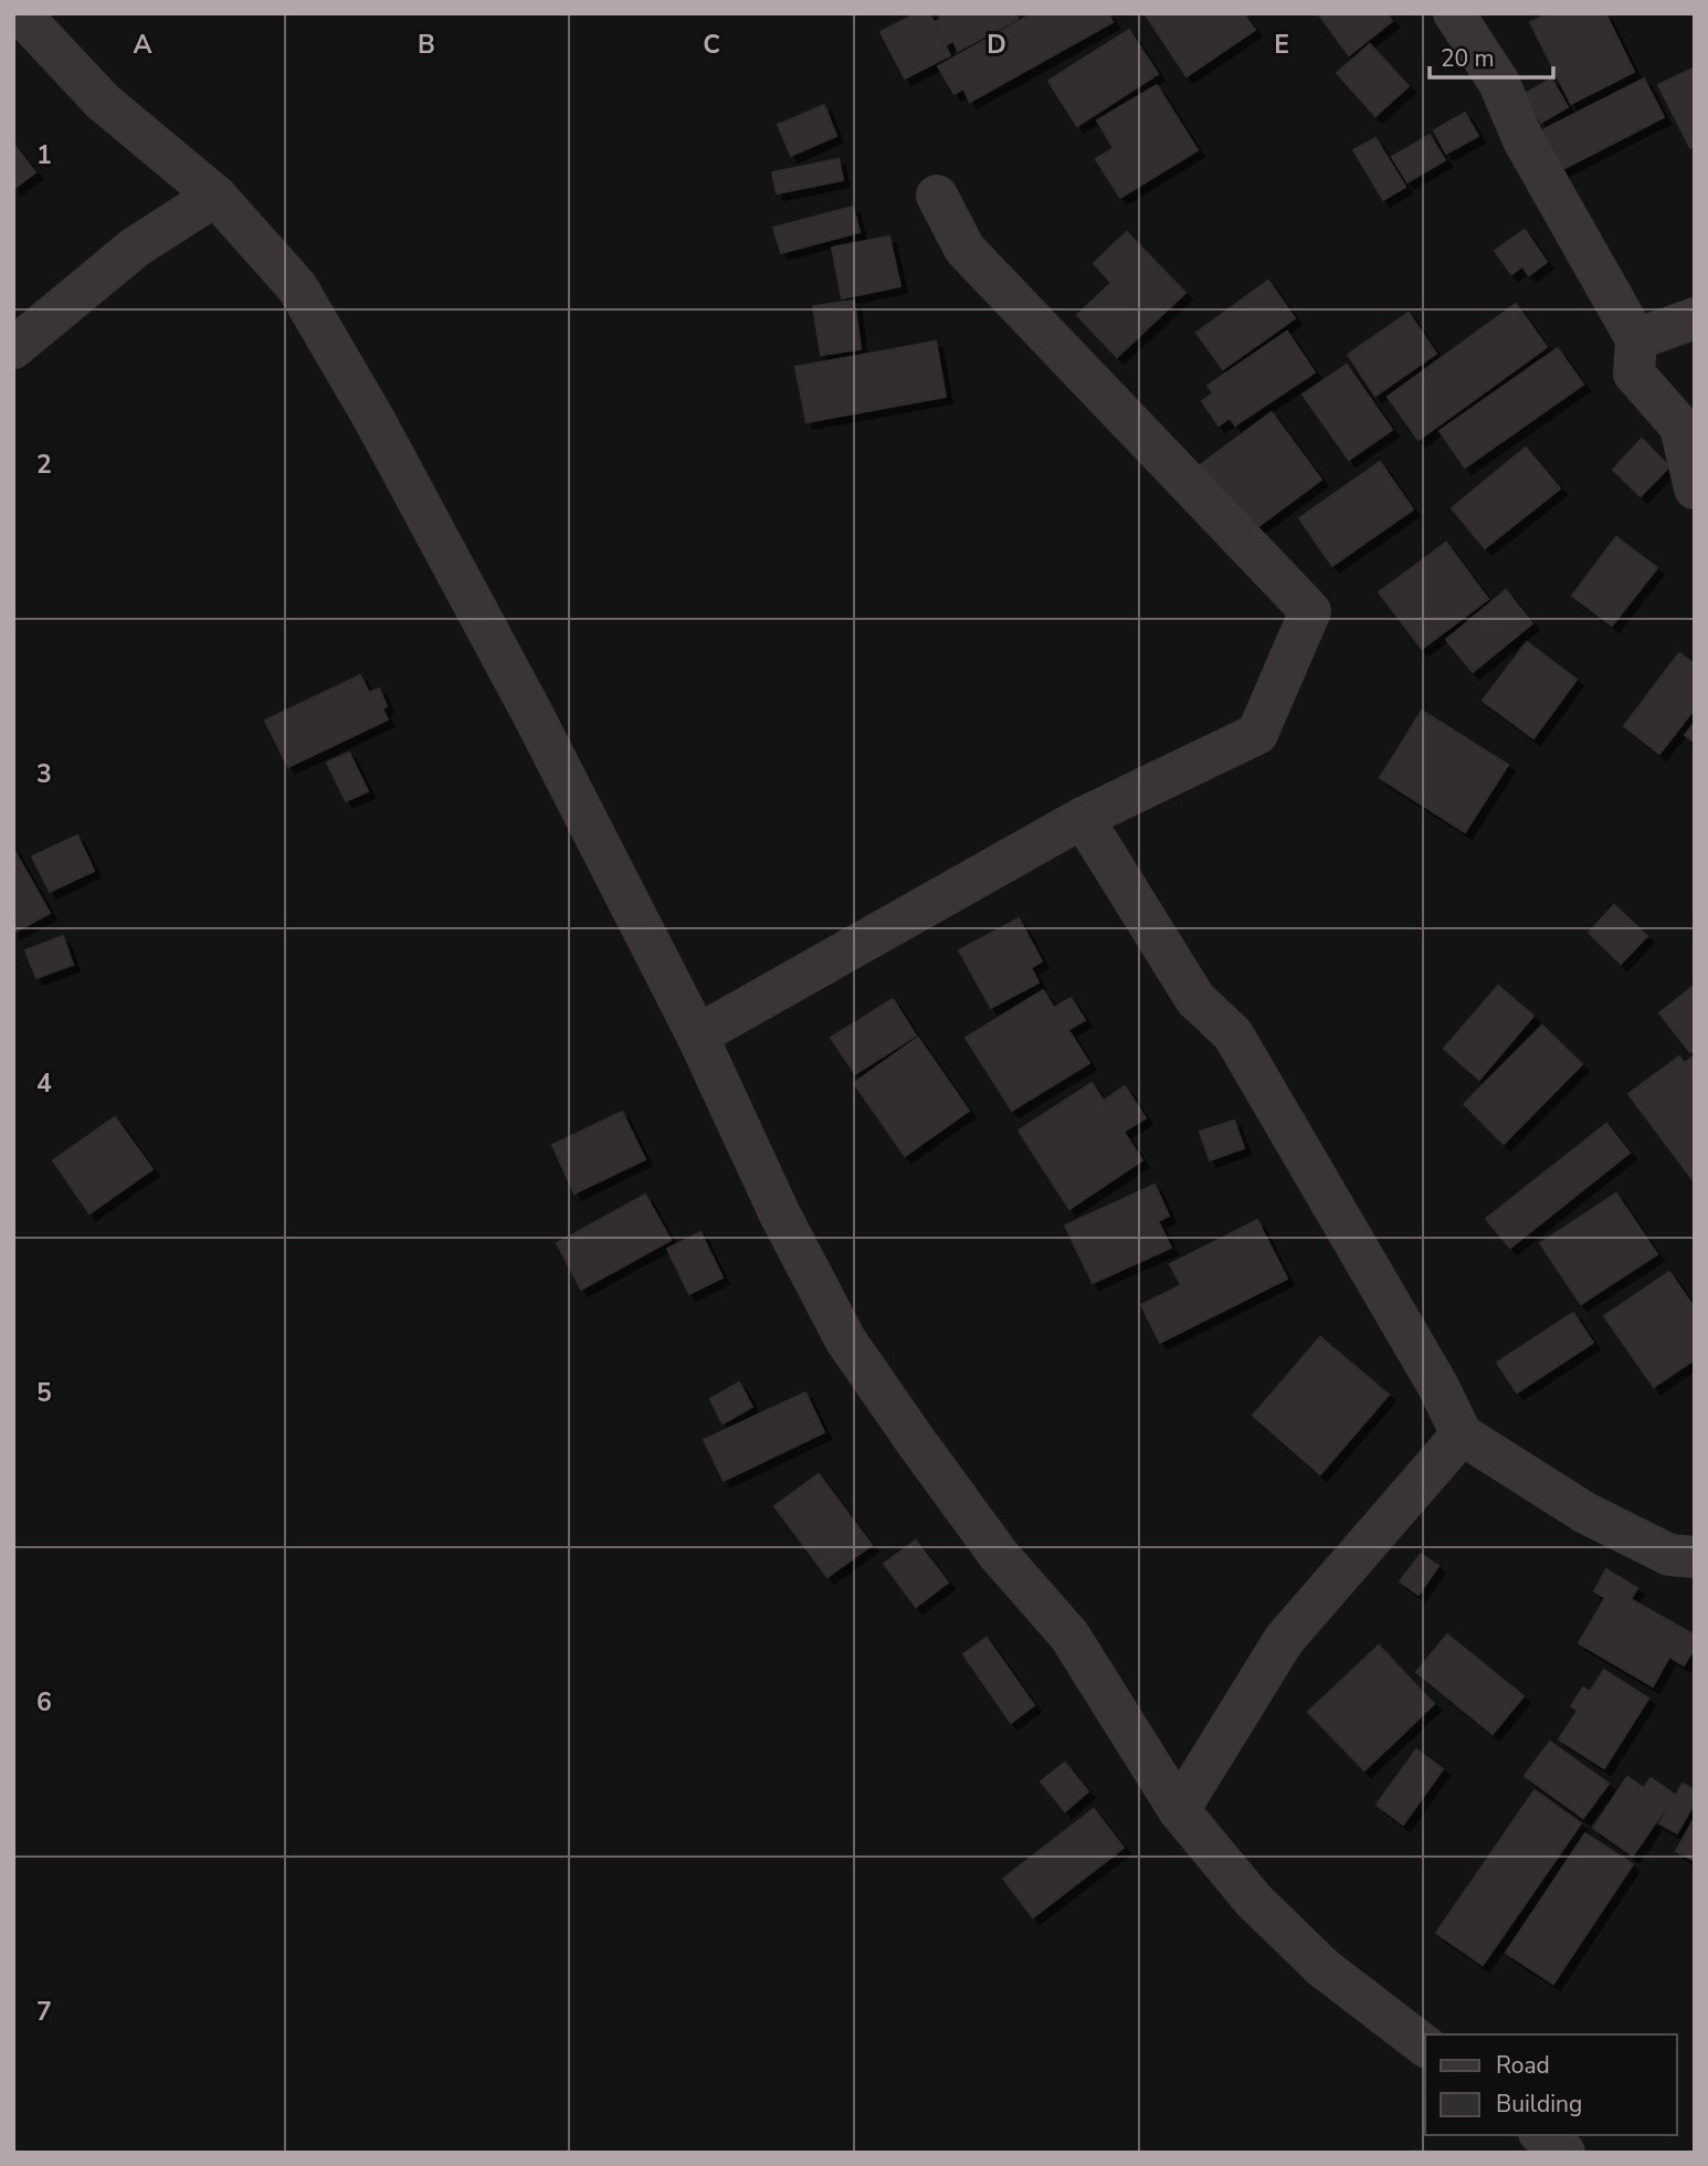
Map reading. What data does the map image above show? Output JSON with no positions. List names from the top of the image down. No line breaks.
{"legend":["Road","Building"],"scale_bar":"20 m","grid":{"columns":["A","B","C","D","E"],"rows":["1","2","3","4","5","6","7"]}}
